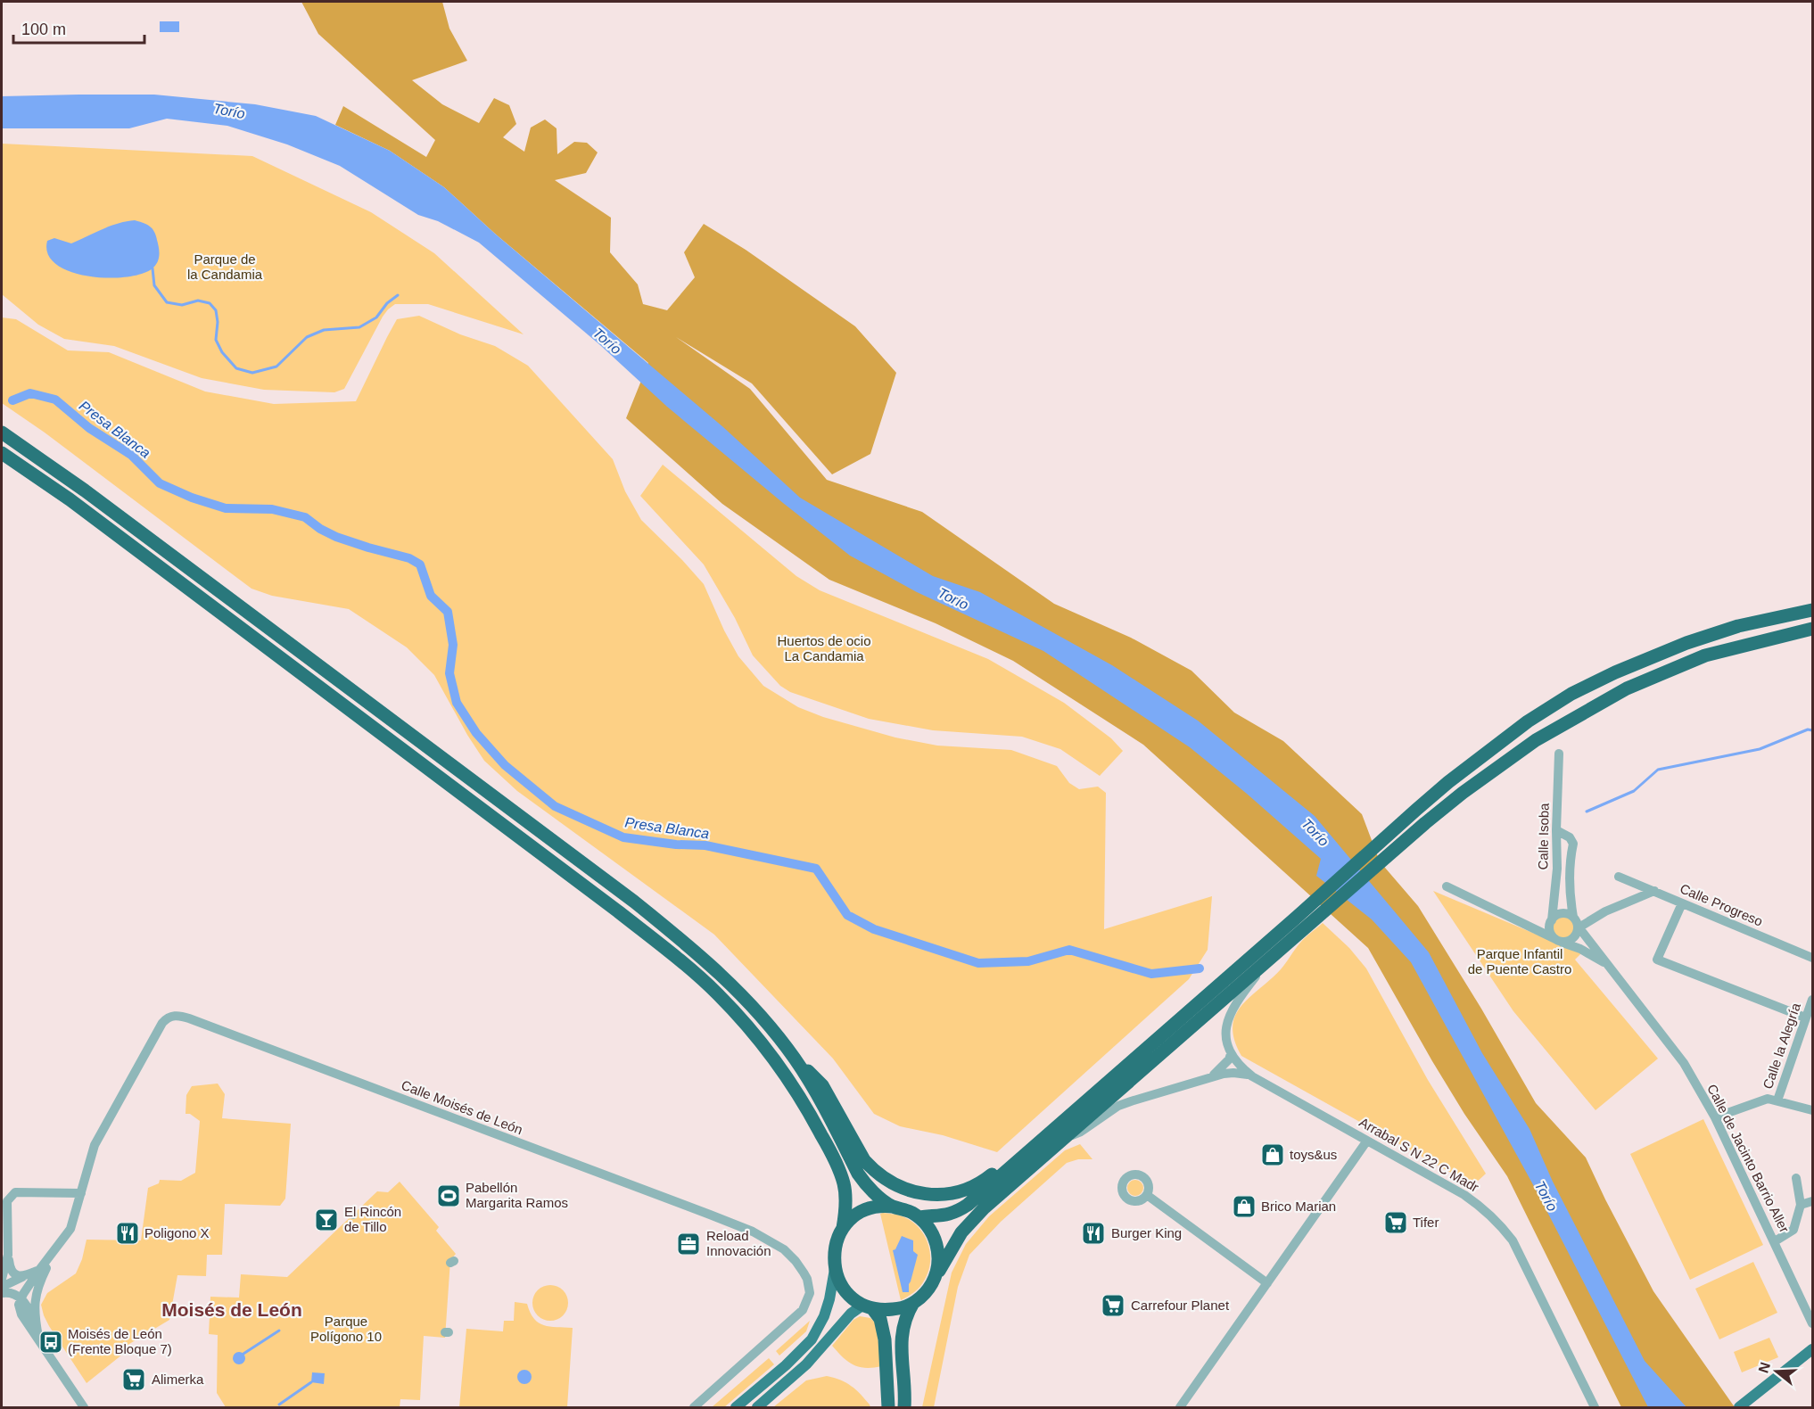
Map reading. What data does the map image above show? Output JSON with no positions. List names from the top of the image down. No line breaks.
{"streets":{"street":["Calle Isoba","Calle Progreso","Calle la Alegría","Calle Moisés de León","Arrabal S N 22 C Madr","Calle de Jacinto Barrio Aller"]},"crossings":[["Calle Isoba","Calle de Jacinto Barrio Aller"]],"districts":["Moisés de León"],"water":["Torío","Presa Blanca"],"parks":["Parque de la Candamia","Huertos de ocio La Candamia","Parque Infantil de Puente Castro","Parque Polígono 10"],"places":{"shop":["toys&us","Brico Marian"],"sports":["Pabellón Margarita Ramos"],"bar":["El Rincón de Tillo"],"supermarket":["Tifer","Carrefour Planet","Alimerka"],"restaurant":["Poligono X","Burger King"],"office":["Reload Innovación"],"bus stop":["Moisés de León (Frente Bloque 7)"]},"scale_bar":"100 m","north":"left"}
